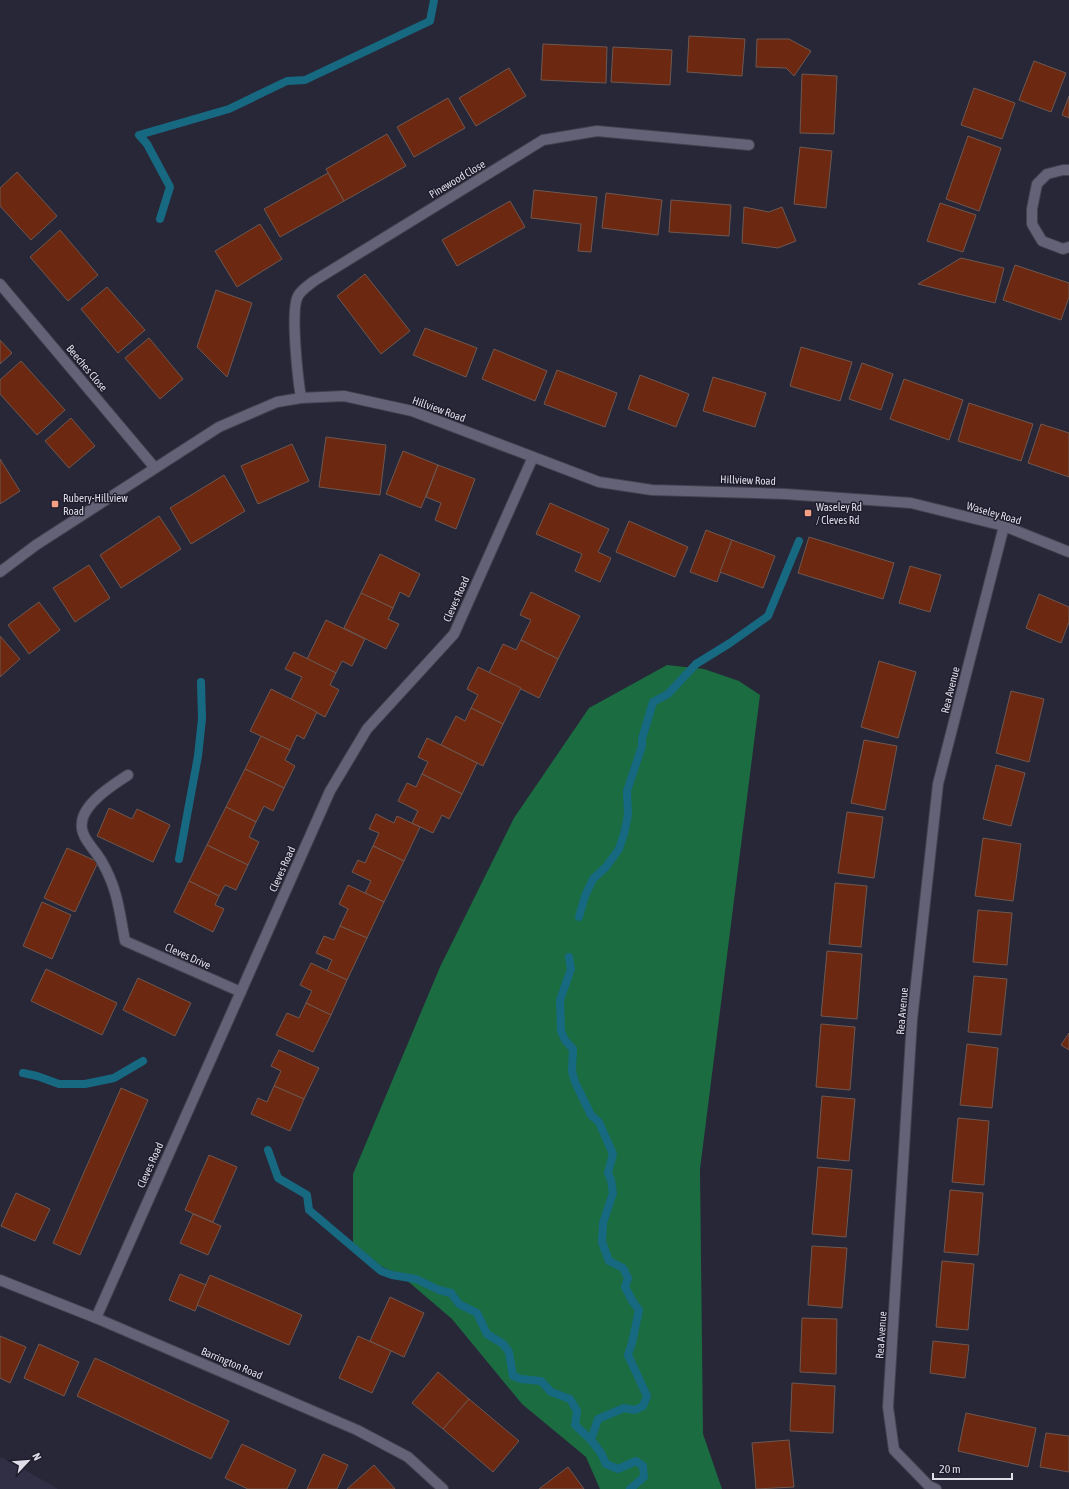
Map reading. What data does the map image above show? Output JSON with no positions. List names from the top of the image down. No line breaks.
{"streets":{"street":["Pinewood Close","Beeches Close","Hillview Road","Waseley Road","Cleves Road","Rea Avenue","Cleves Drive","Barrington Road"]},"crossings":[["Pinewood Close","Hillview Road"],["Beeches Close","Hillview Road"],["Hillview Road","Waseley Road"],["Hillview Road","Cleves Road"],["Waseley Road","Rea Avenue"],["Cleves Road","Cleves Drive"],["Cleves Road","Barrington Road"]],"places":{"transit":["Rubery-Hillview Road","Waseley Rd / Cleves Rd"]},"scale_bar":"20 m","north":"top right"}
